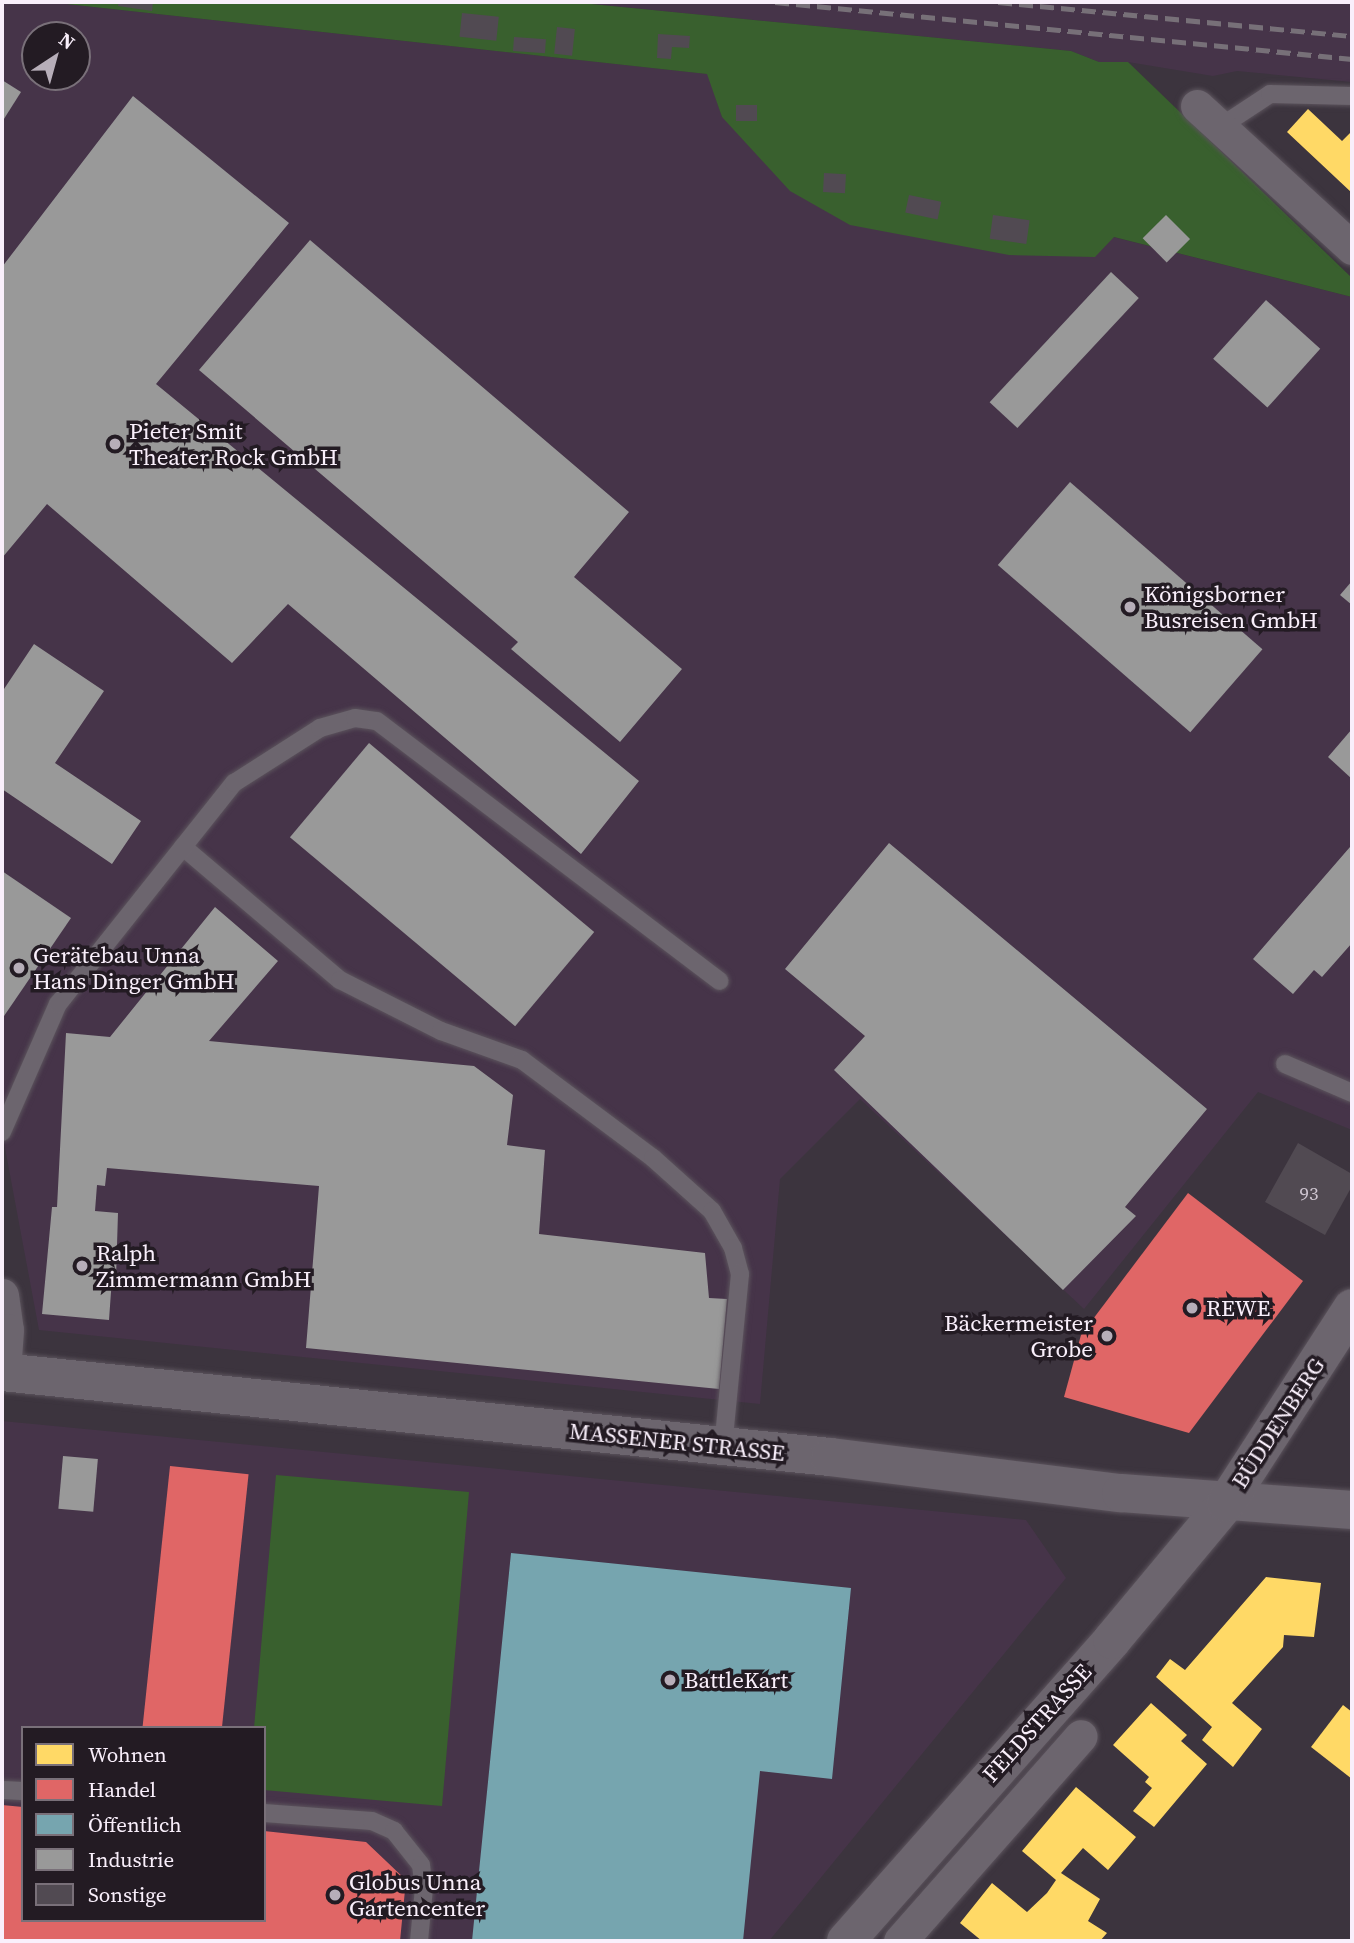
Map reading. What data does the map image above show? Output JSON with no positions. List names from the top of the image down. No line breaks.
{"streets":{"main road":["BÜDDENBERG","MASSENER STRASSE","FELDSTRASSE"]},"crossings":[["BÜDDENBERG","MASSENER STRASSE"],["BÜDDENBERG","FELDSTRASSE"],["MASSENER STRASSE","FELDSTRASSE"]],"places":["Pieter Smit Theater Rock GmbH","Königsborner Busreisen GmbH","Gerätebau Unna Hans Dinger GmbH","Ralph Zimmermann GmbH","REWE","Bäckermeister Grobe","BattleKart","Globus Unna Gartencenter"],"house_numbers":["93"],"legend":["Wohnen","Handel","Öffentlich","Industrie","Sonstige"],"north":"top right"}
